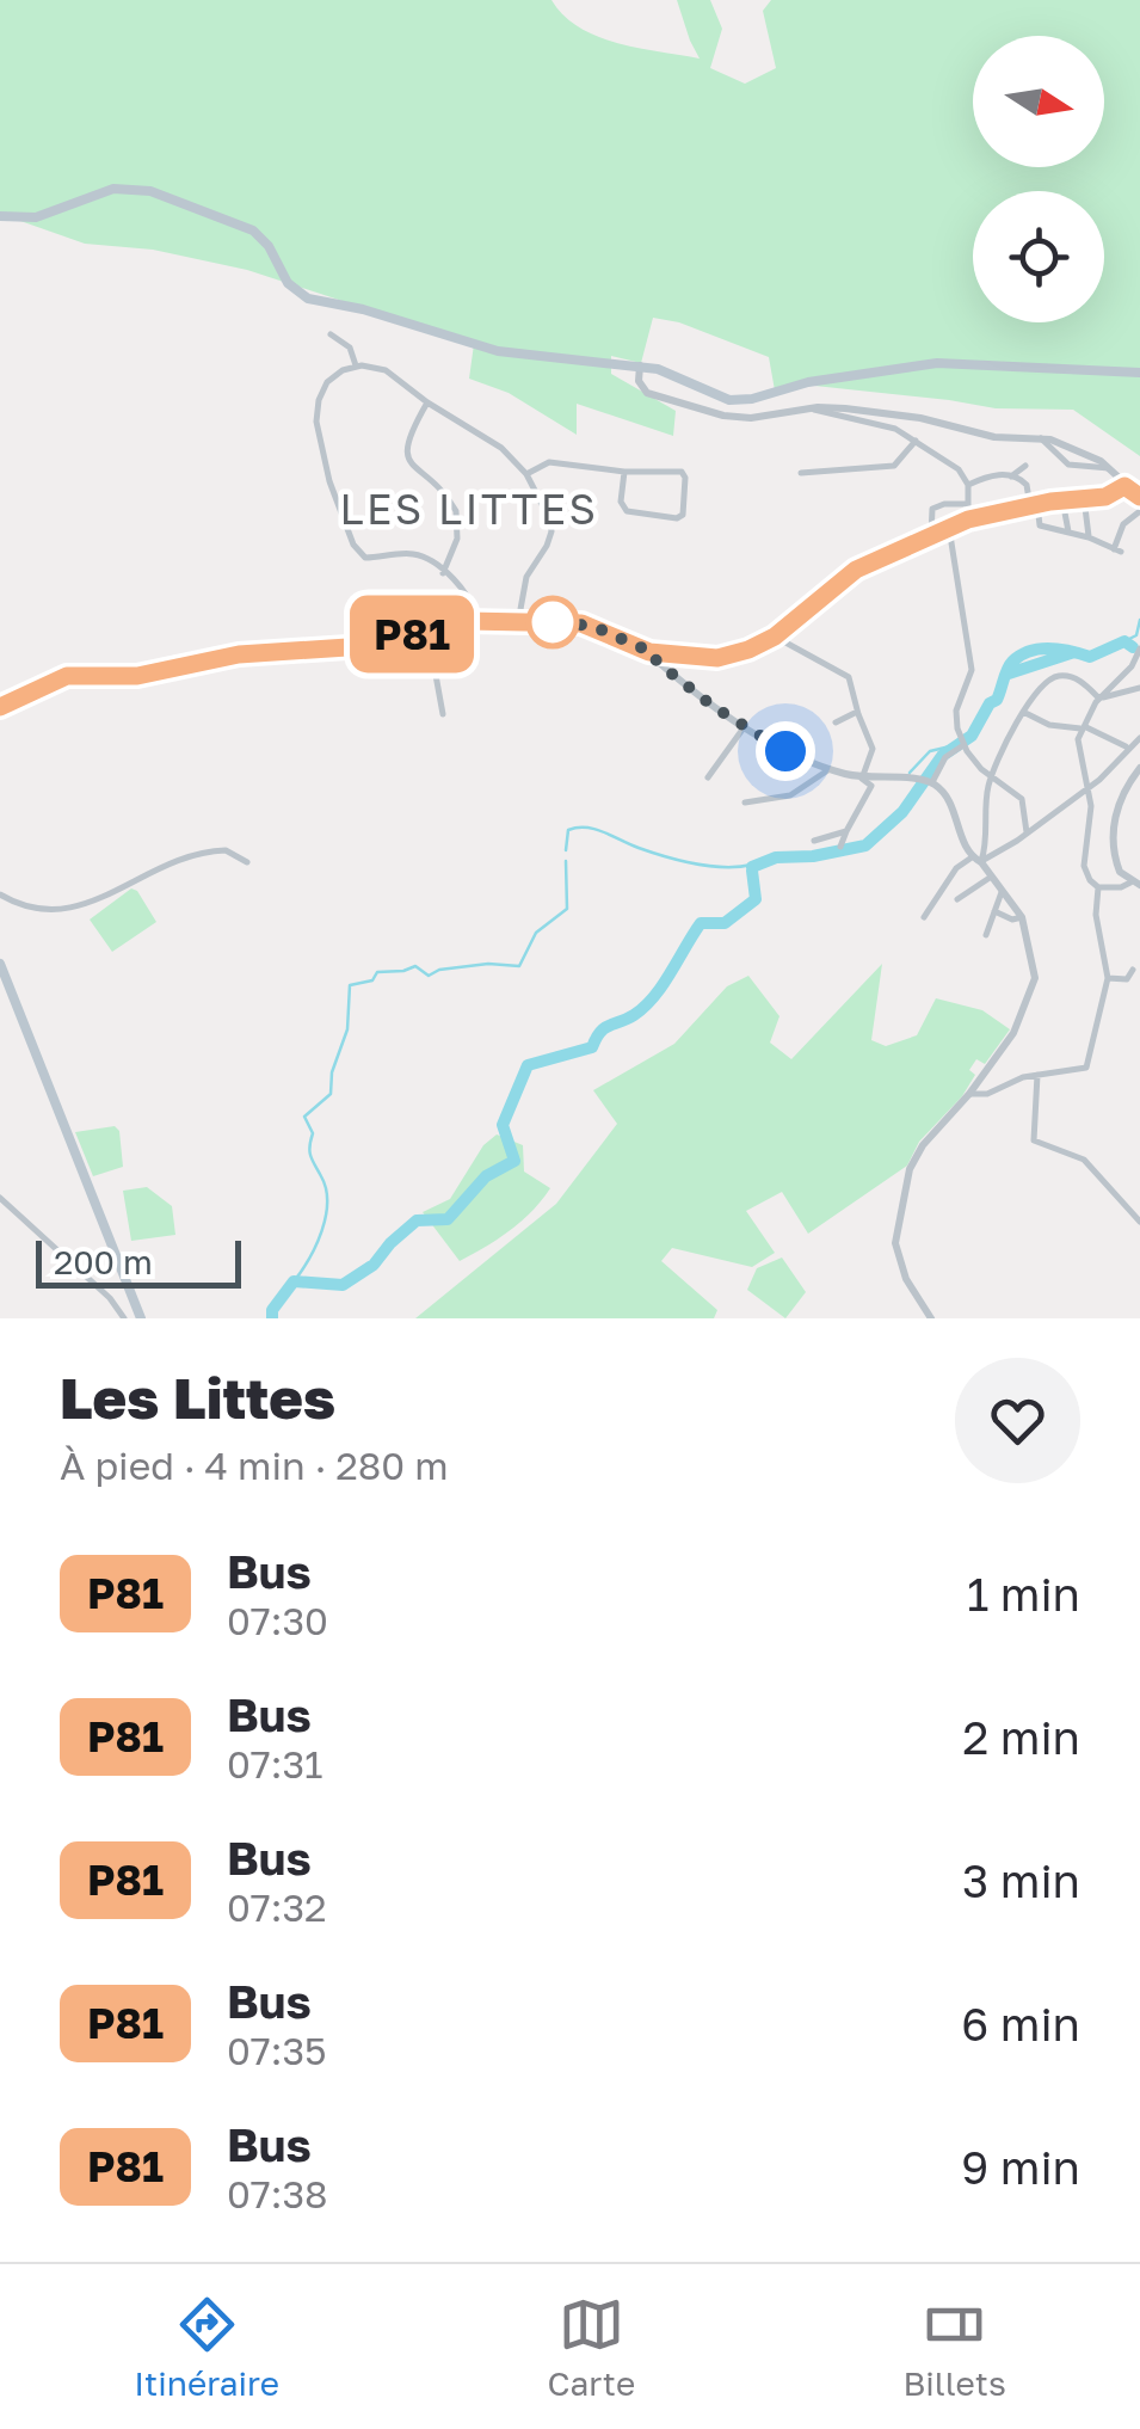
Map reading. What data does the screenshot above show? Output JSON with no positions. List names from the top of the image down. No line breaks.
{"districts":["LES LITTES"],"lines":["bus line P81"],"scale_bar":"200 m","north":"right","page":{"on_map":"P81","scale":"200 m","heading":["Les Littes","À pied · 4 min · 280 m"],"list":[{"mark":"P81","name":"Bus","note":"07:30","value":"1 min"},{"mark":"P81","name":"Bus","note":"07:31","value":"2 min"},{"mark":"P81","name":"Bus","note":"07:32","value":"3 min"},{"mark":"P81","name":"Bus","note":"07:35","value":"6 min"},{"mark":"P81","name":"Bus","note":"07:38","value":"9 min"}],"tabs":["Itinéraire","Carte","Billets"]}}
